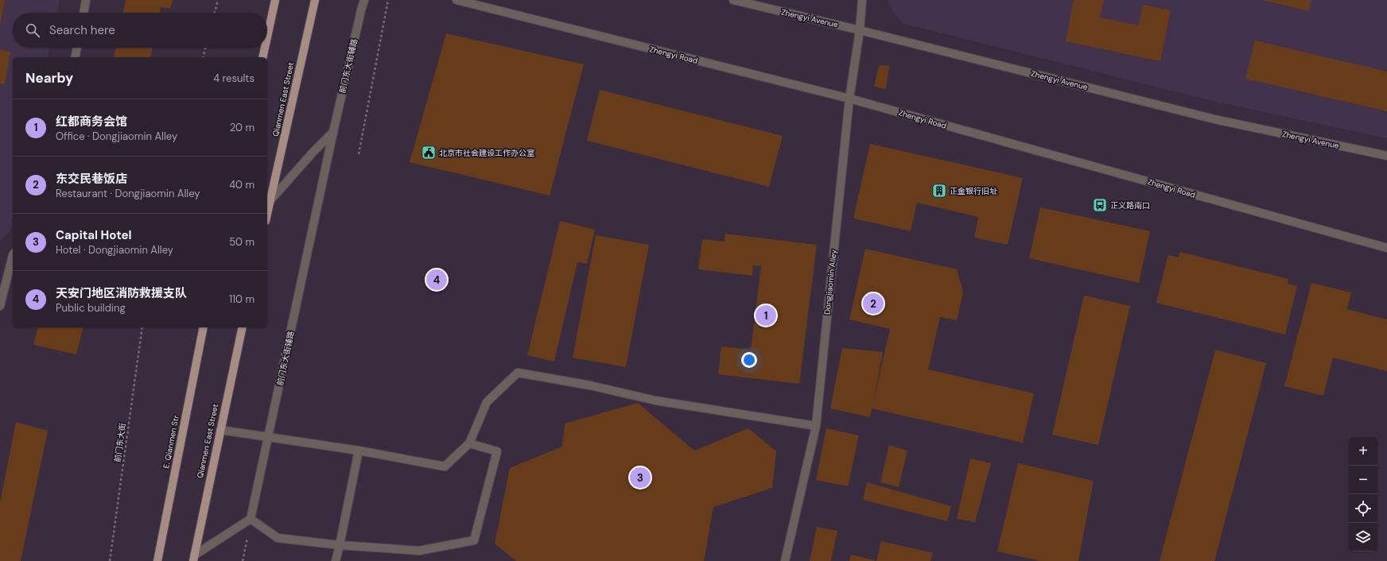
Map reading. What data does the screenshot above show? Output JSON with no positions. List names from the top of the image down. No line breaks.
{"streets":{"main road":["Qianmen East Street","E. Qianmen Str"],"street":["Zhengyi Avenue","Zhengyi Road","前门东大街辅路","Dongjiaomin Alley"],"path":["前门东大街"]},"crossings":[["Zhengyi Avenue","Dongjiaomin Alley"],["Zhengyi Road","Dongjiaomin Alley"]],"places":{"public building":["北京市社会建设工作办公室"],"building":["正金银行旧址"],"bus stop":["正义路南口"]},"page":{"search":"Search here","heading":["Nearby","4 results"],"list":[{"mark":"1","name":"红都商务会馆","note":"Office · Dongjiaomin Alley","value":"20 m"},{"mark":"2","name":"东交民巷饭店","note":"Restaurant · Dongjiaomin Alley","value":"40 m"},{"mark":"3","name":"Capital Hotel","note":"Hotel · Dongjiaomin Alley","value":"50 m"},{"mark":"4","name":"天安门地区消防救援支队","note":"Public building","value":"110 m"}],"pins":["4","2","1","3"],"map_buttons":["+","−"]}}
